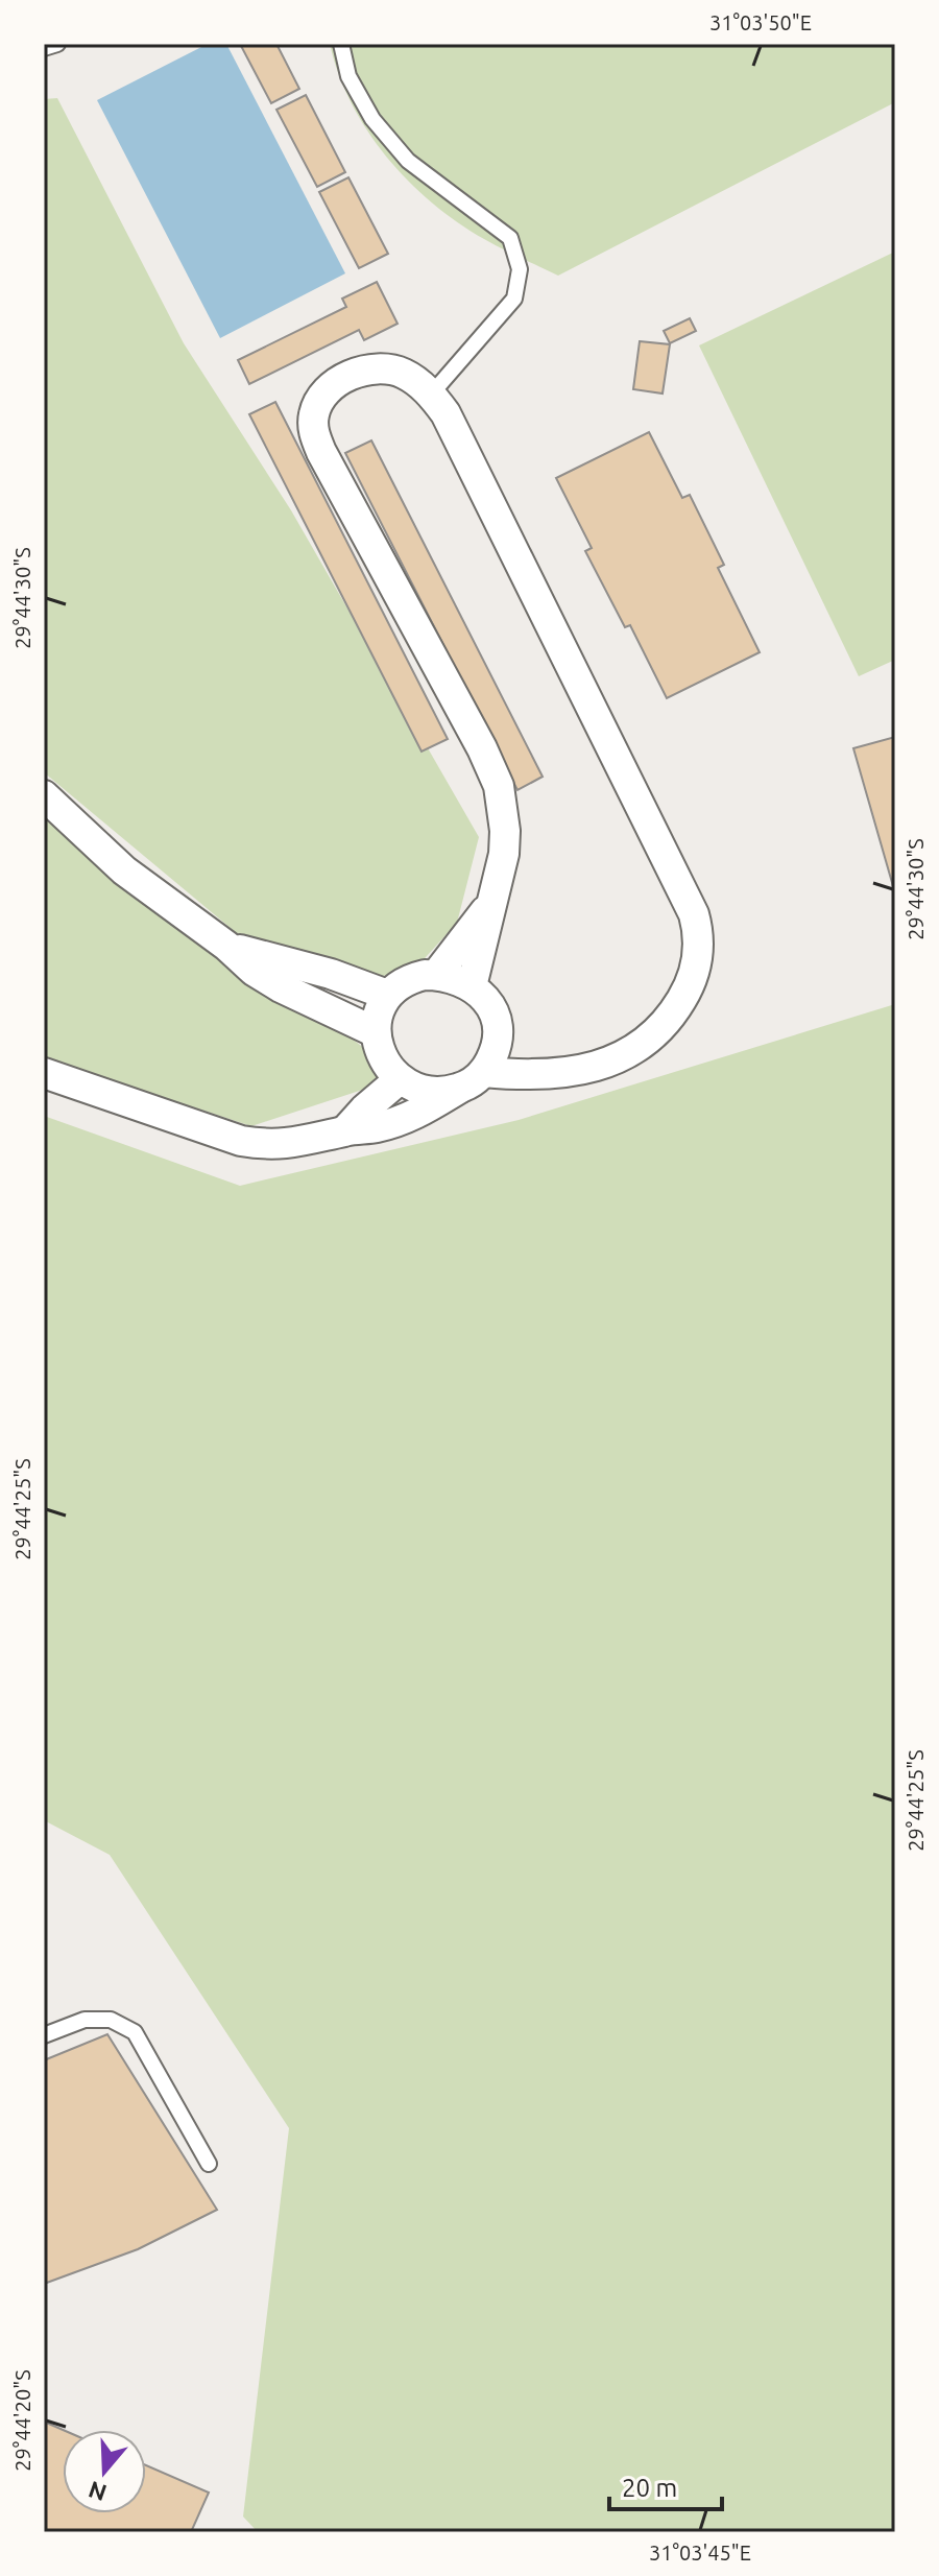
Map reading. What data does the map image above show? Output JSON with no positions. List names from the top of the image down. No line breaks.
{"scale_bar":"20 m","north":"bottom","coordinates":["31°03'50\"E","29°44'30\"S","29°44'25\"S","29°44'20\"S","31°03'45\"E"]}
